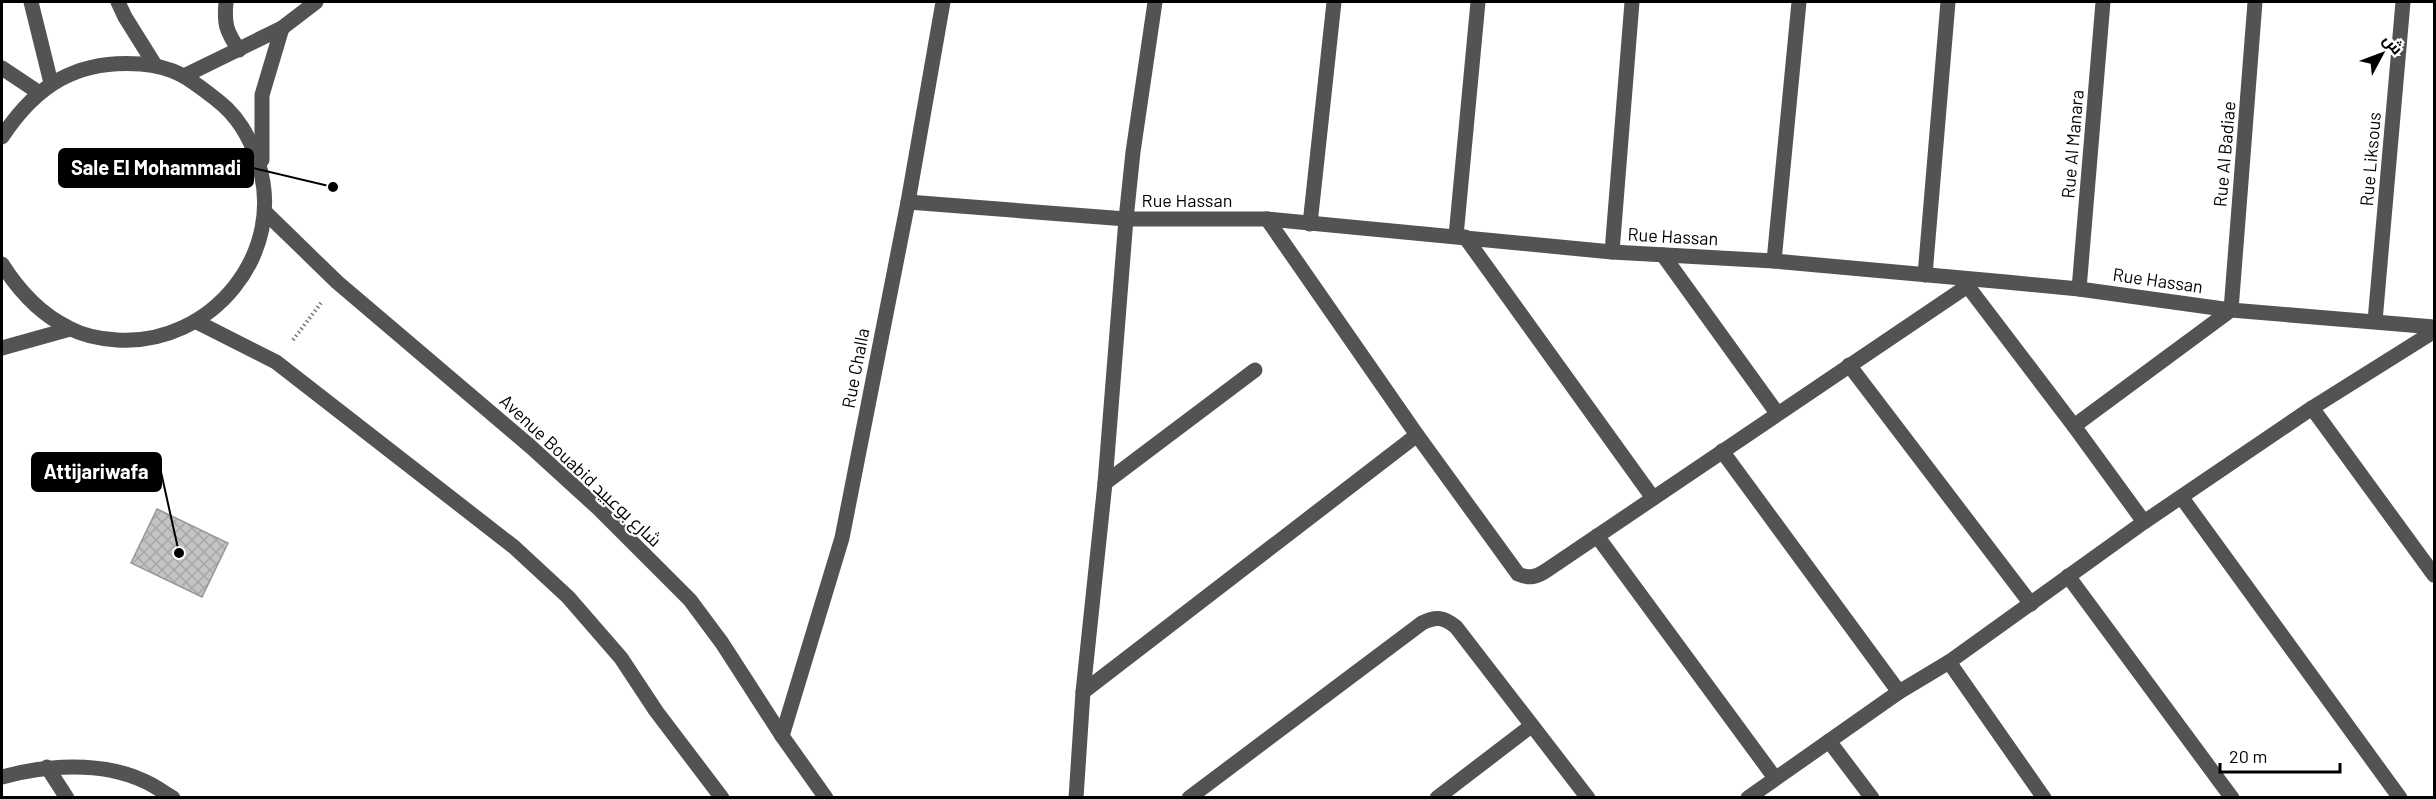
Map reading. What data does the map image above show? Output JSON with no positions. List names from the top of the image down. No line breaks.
{"streets":{"street":["Rue Al Manara","Rue Al Badiae","Rue Liksous","Rue Hassan","Rue Challa","Avenue Bouabid شارع بوعبيد"]},"crossings":[["Rue Al Manara","Rue Hassan"],["Rue Al Badiae","Rue Hassan"],["Rue Liksous","Rue Hassan"],["Rue Hassan","Rue Challa"],["Rue Challa","Avenue Bouabid شارع بوعبيد"]],"places":["Sale El Mohammadi","Attijariwafa"],"scale_bar":"20 m","north":"top right"}
